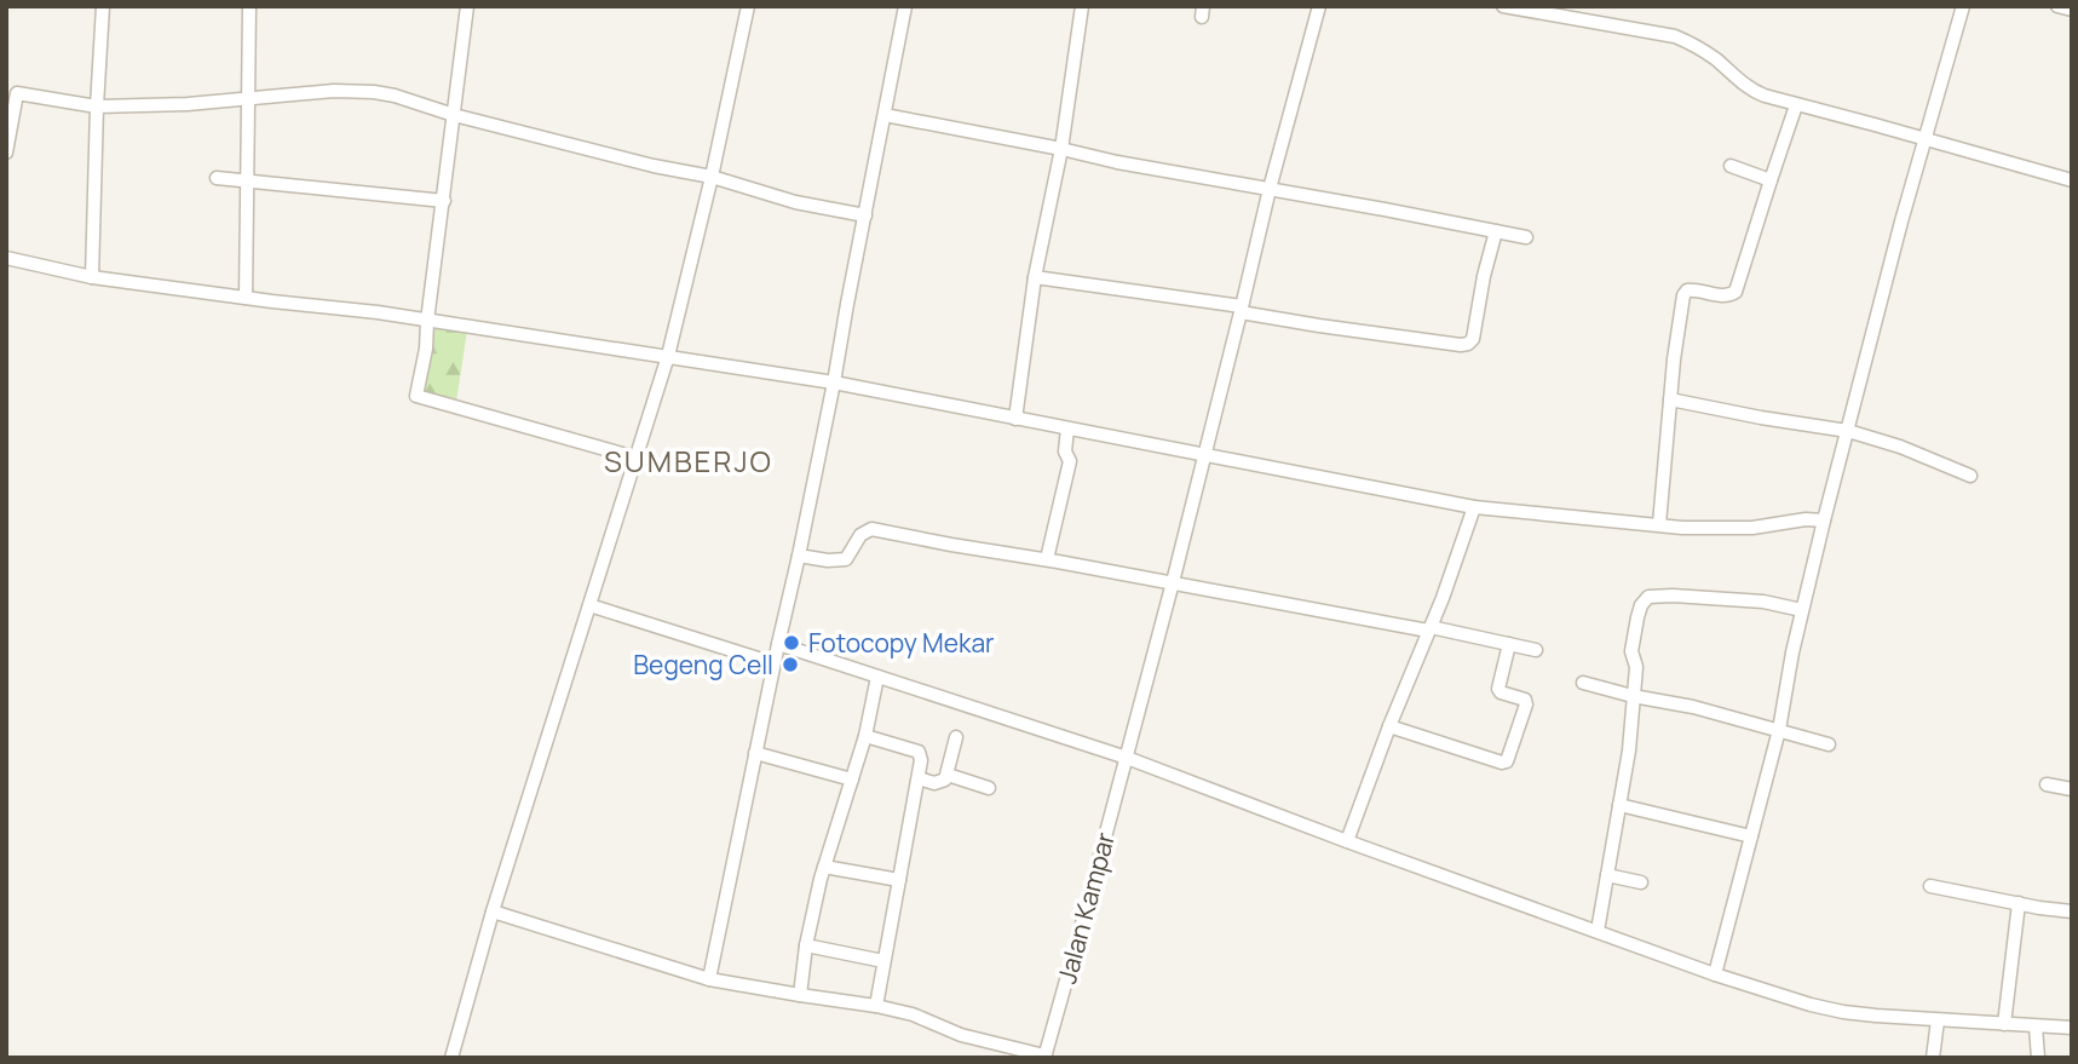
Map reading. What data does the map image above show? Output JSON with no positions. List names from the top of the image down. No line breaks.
{"streets":{"street":["Jalan Kampar"]},"districts":["SUMBERJO"],"places":["Fotocopy Mekar","Begeng Cell"]}
